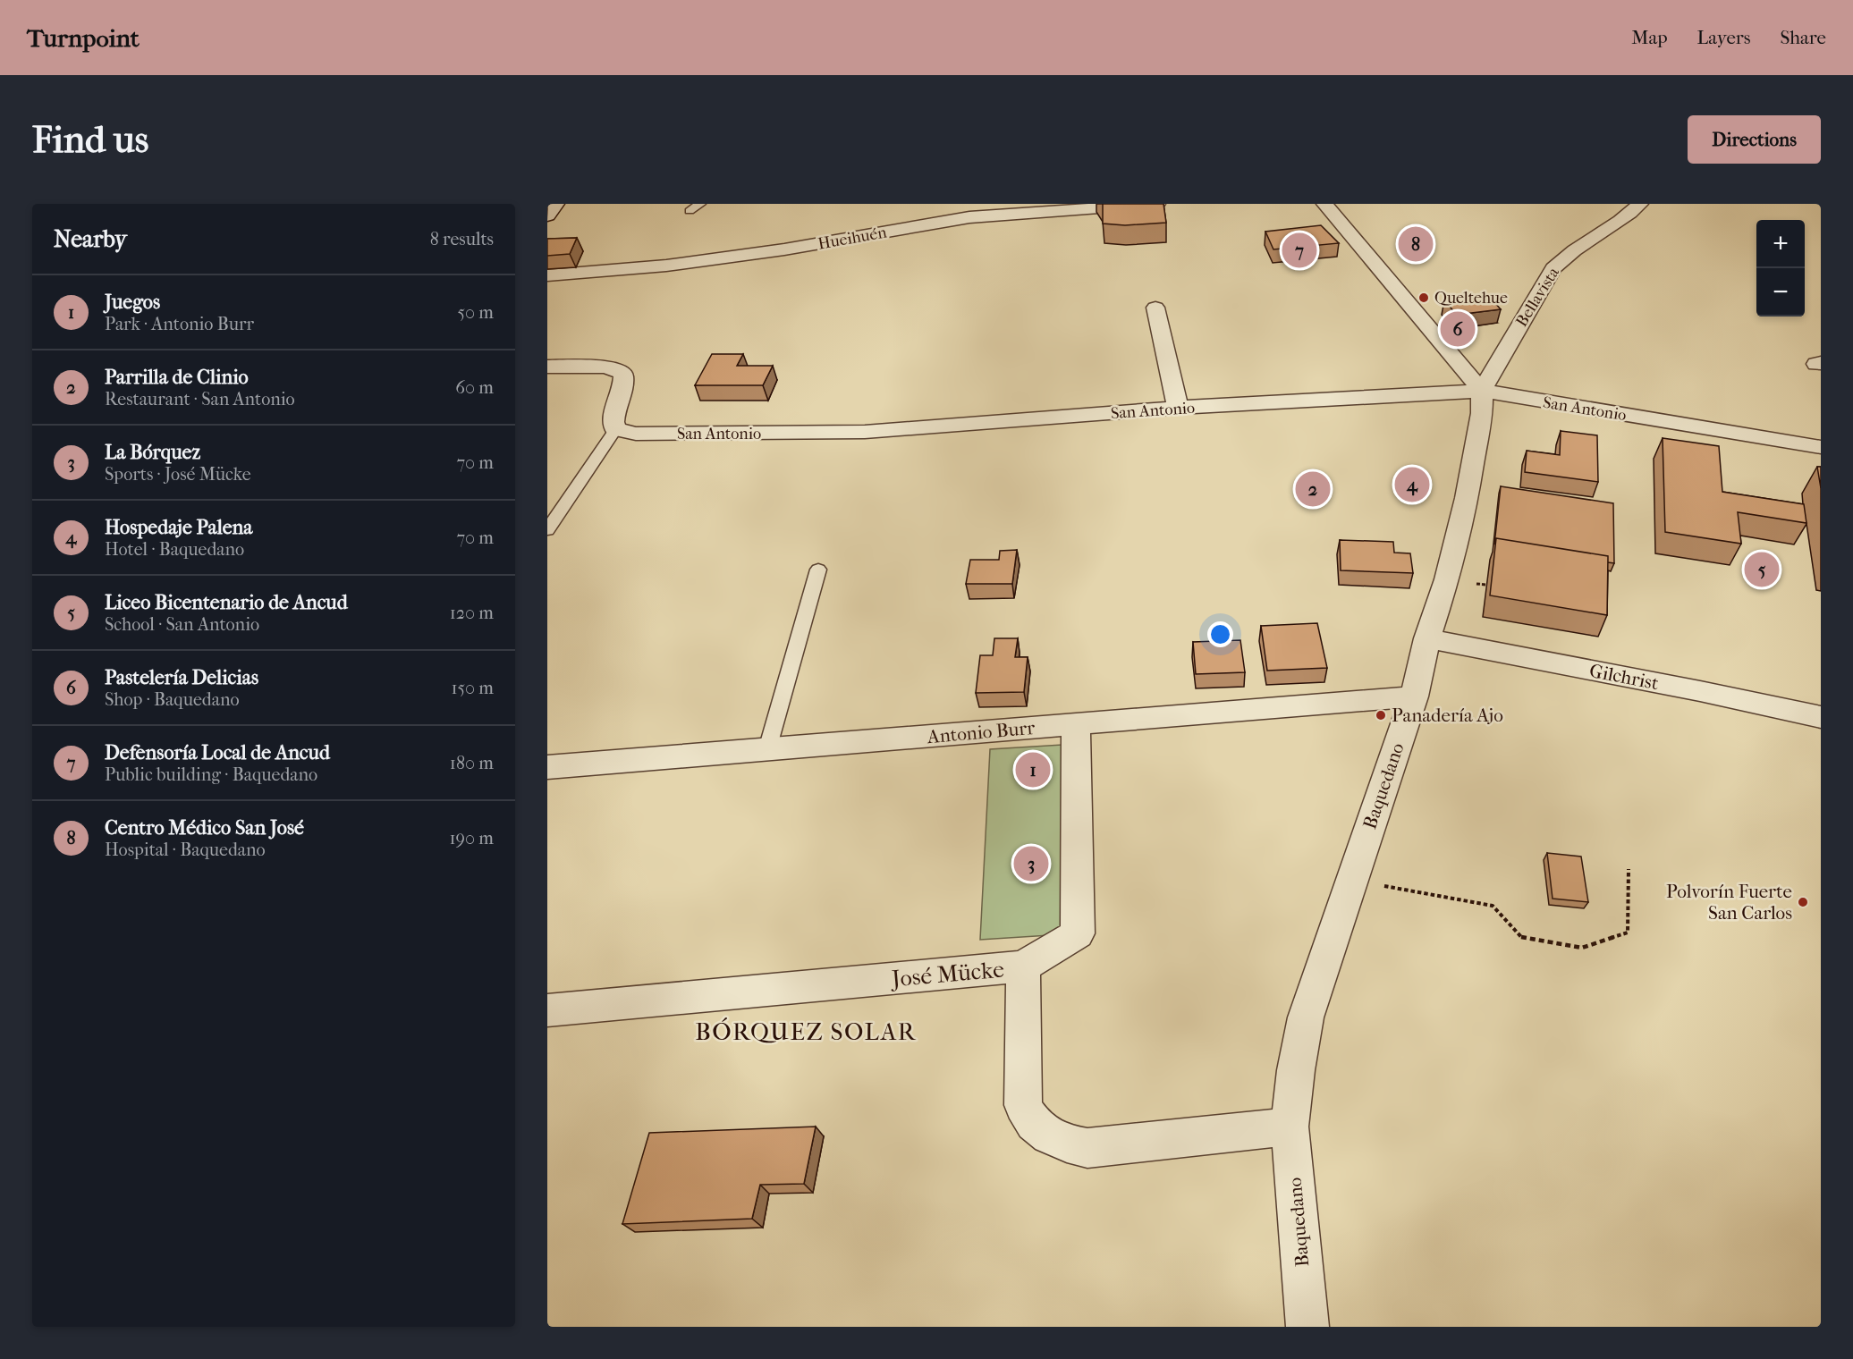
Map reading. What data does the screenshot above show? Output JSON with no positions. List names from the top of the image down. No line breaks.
{"streets":{"street":["Hueihuén","Bellavista","San Antonio","Gilchrist","Antonio Burr","Baquedano","José Mücke"]},"crossings":[["Bellavista","San Antonio"],["Bellavista","Baquedano"],["San Antonio","Baquedano"],["Gilchrist","Baquedano"],["Antonio Burr","Baquedano"],["Baquedano","José Mücke"]],"districts":["BÓRQUEZ SOLAR"],"places":["Queltehue","Panadería Ajo","Polvorín Fuerte San Carlos"],"page":{"header":"Turnpoint","nav":["Map","Layers","Share"],"buttons":"Directions","title":"Find us","heading":["Nearby","8 results"],"map_buttons":["+","−"],"pins":["8","7","6","4","2","5","1","3"],"list":[{"mark":"1","name":"Juegos","note":"Park · Antonio Burr","value":"50 m"},{"mark":"2","name":"Parrilla de Clinio","note":"Restaurant · San Antonio","value":"60 m"},{"mark":"3","name":"La Bórquez","note":"Sports · José Mücke","value":"70 m"},{"mark":"4","name":"Hospedaje Palena","note":"Hotel · Baquedano","value":"70 m"},{"mark":"5","name":"Liceo Bicentenario de Ancud","note":"School · San Antonio","value":"120 m"},{"mark":"6","name":"Pastelería Delicias","note":"Shop · Baquedano","value":"150 m"},{"mark":"7","name":"Defensoría Local de Ancud","note":"Public building · Baquedano","value":"180 m"},{"mark":"8","name":"Centro Médico San José","note":"Hospital · Baquedano","value":"190 m"}]}}
